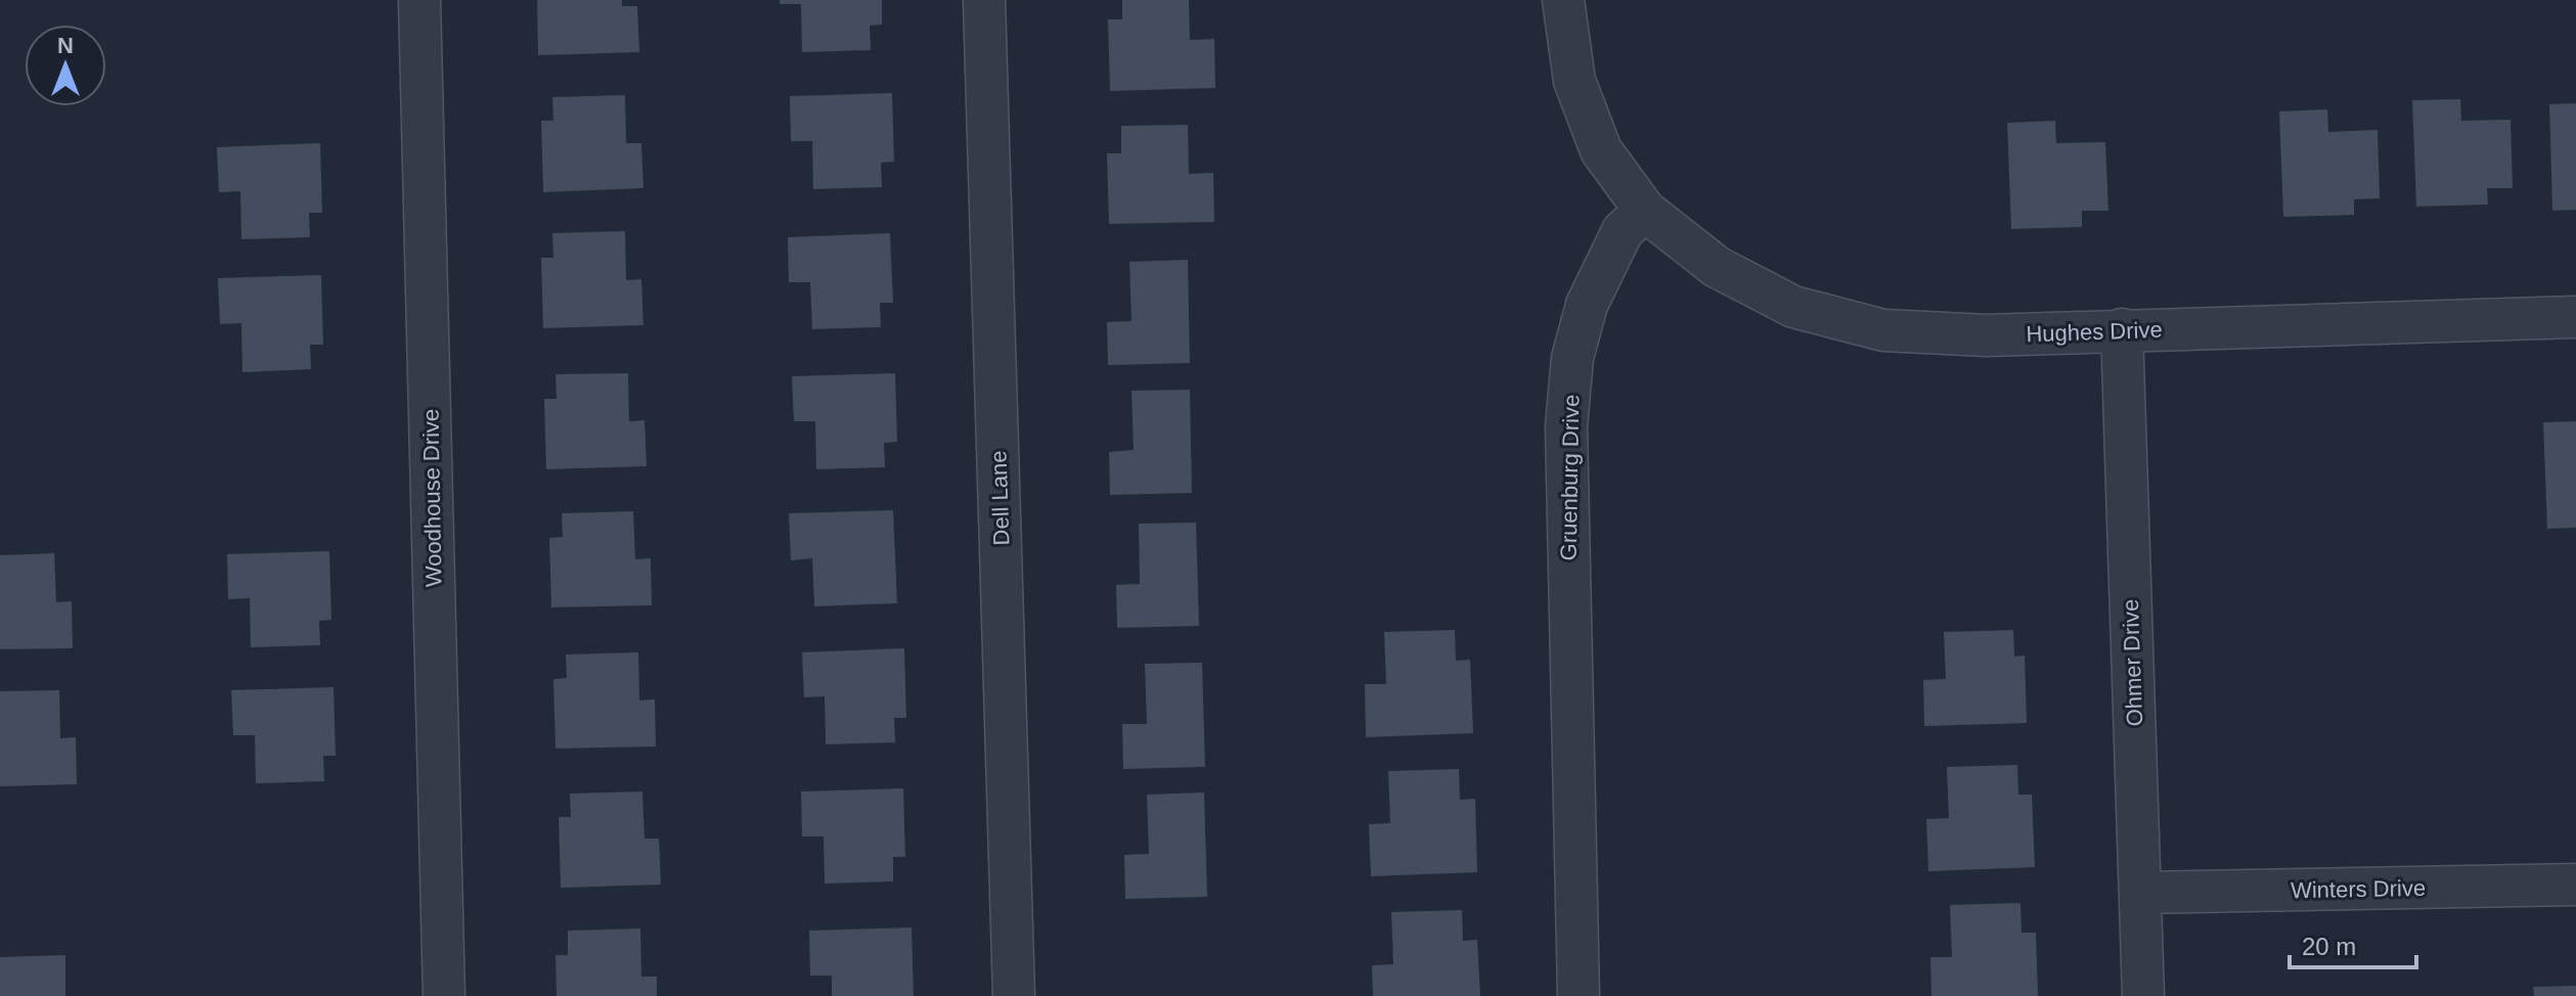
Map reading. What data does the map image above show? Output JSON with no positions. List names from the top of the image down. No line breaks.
{"streets":{"street":["Hughes Drive","Gruenburg Drive","Woodhouse Drive","Dell Lane","Ohmer Drive","Winters Drive"]},"crossings":[["Hughes Drive","Gruenburg Drive"],["Hughes Drive","Ohmer Drive"],["Ohmer Drive","Winters Drive"]],"scale_bar":"20 m","north":"top"}
